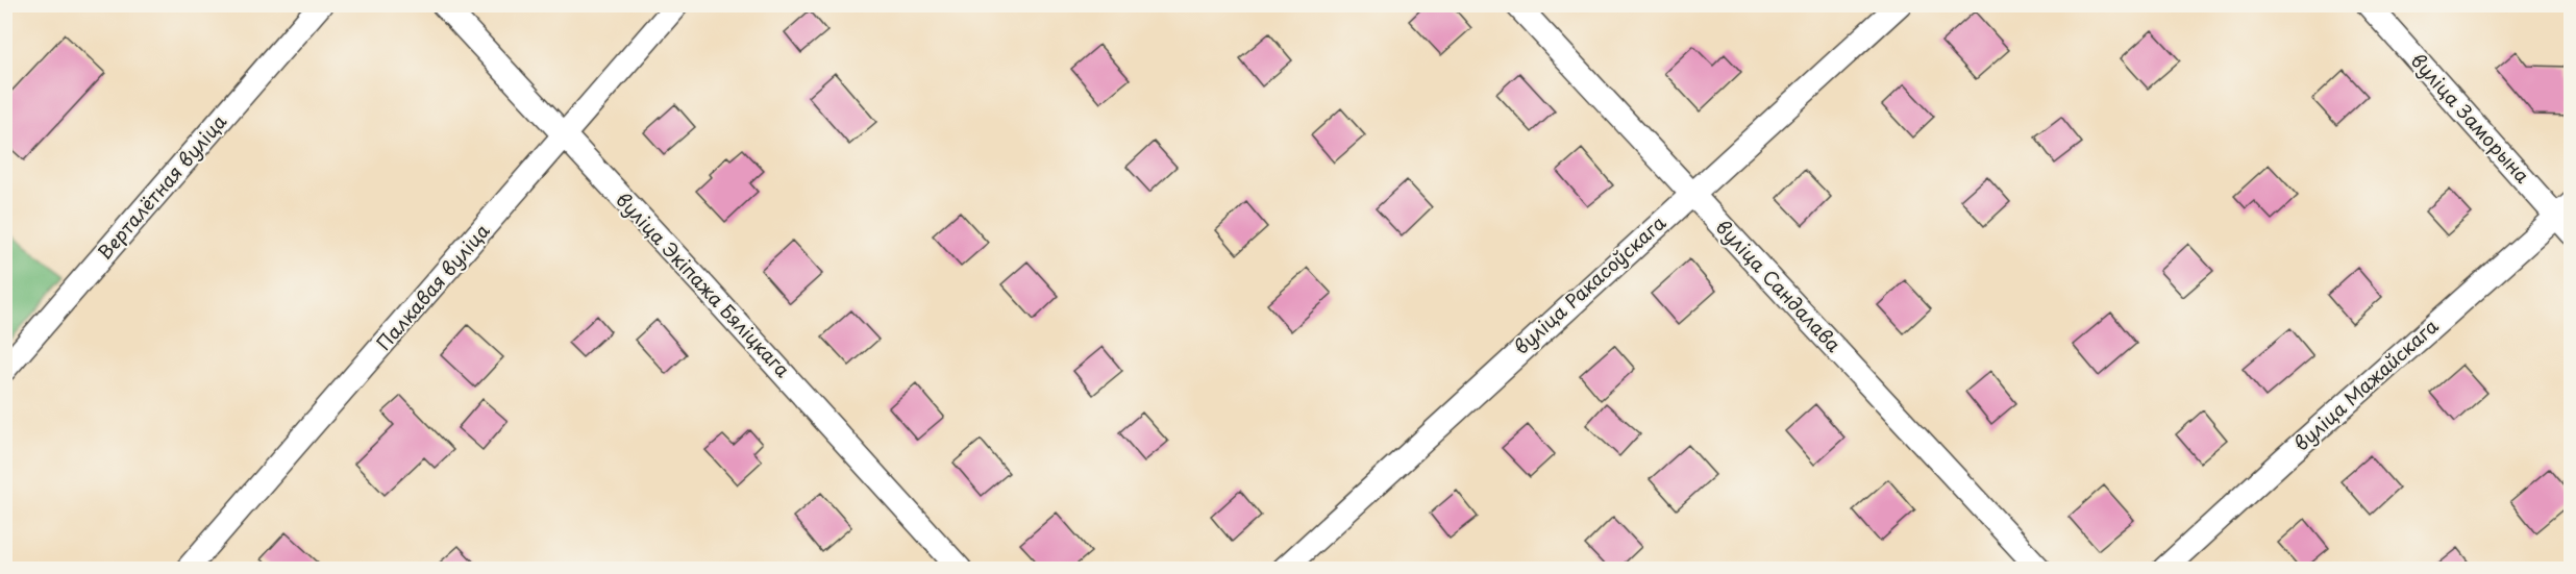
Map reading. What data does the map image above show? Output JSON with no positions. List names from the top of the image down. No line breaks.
{"streets":{"street":["вуліца Заморына","Верталётная вуліца","вуліца Экіпажа Бяліцкага","вуліца Ракасоўскага","вуліца Сандалава","Палкавая вуліца","вуліца Мажайскага"]},"crossings":[["вуліца Заморына","вуліца Мажайскага"],["вуліца Экіпажа Бяліцкага","Палкавая вуліца"],["вуліца Ракасоўскага","вуліца Сандалава"]]}
